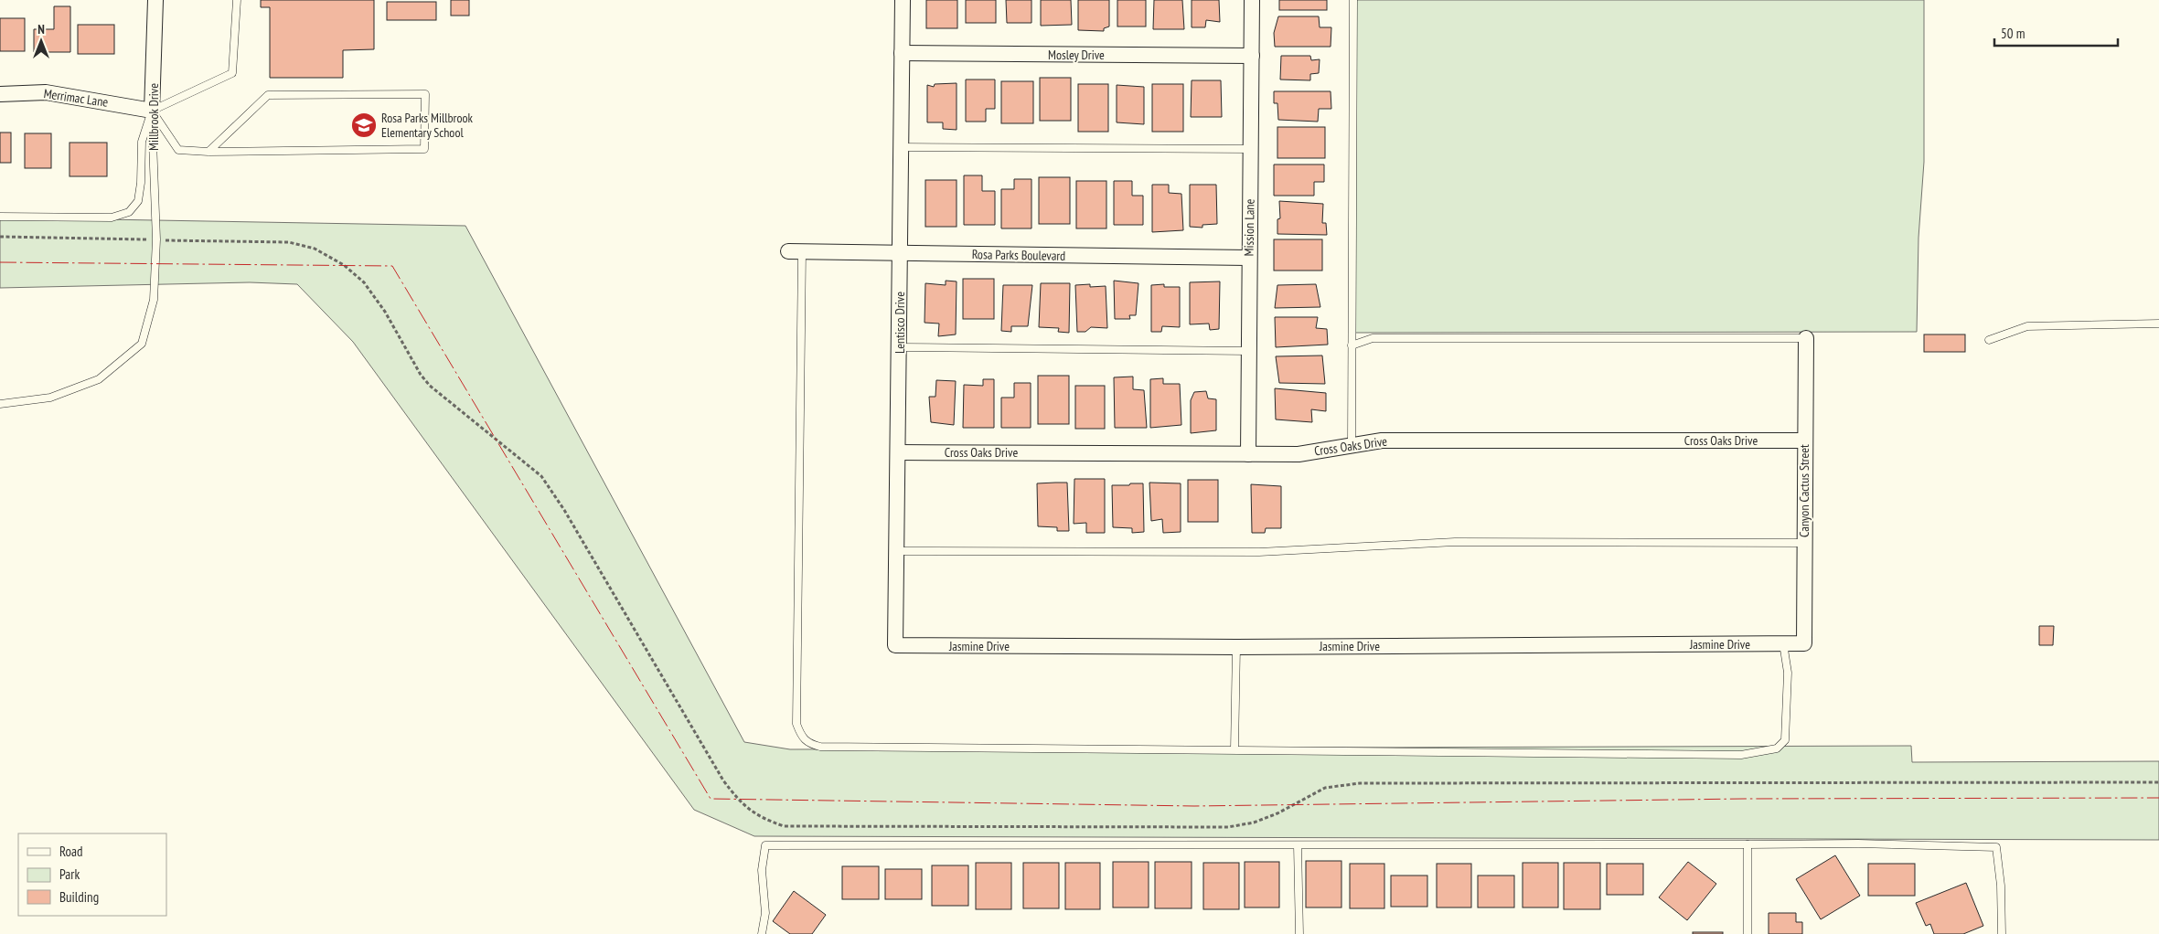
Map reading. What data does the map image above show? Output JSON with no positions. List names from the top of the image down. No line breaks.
{"streets":{"street":["Mosley Drive","Merrimac Lane","Millbrook Drive","Mission Lane","Rosa Parks Boulevard","Lentisco Drive","Cross Oaks Drive","Canyon Cactus Street","Jasmine Drive"]},"crossings":[["Mosley Drive","Mission Lane"],["Mosley Drive","Lentisco Drive"],["Merrimac Lane","Millbrook Drive"],["Mission Lane","Rosa Parks Boulevard"],["Mission Lane","Cross Oaks Drive"],["Rosa Parks Boulevard","Lentisco Drive"],["Lentisco Drive","Cross Oaks Drive"],["Lentisco Drive","Jasmine Drive"],["Cross Oaks Drive","Canyon Cactus Street"],["Canyon Cactus Street","Jasmine Drive"]],"places":{"school or university":["Rosa Parks Millbrook Elementary School"]},"legend":["Road","Park","Building"],"scale_bar":"50 m","north":"top"}
